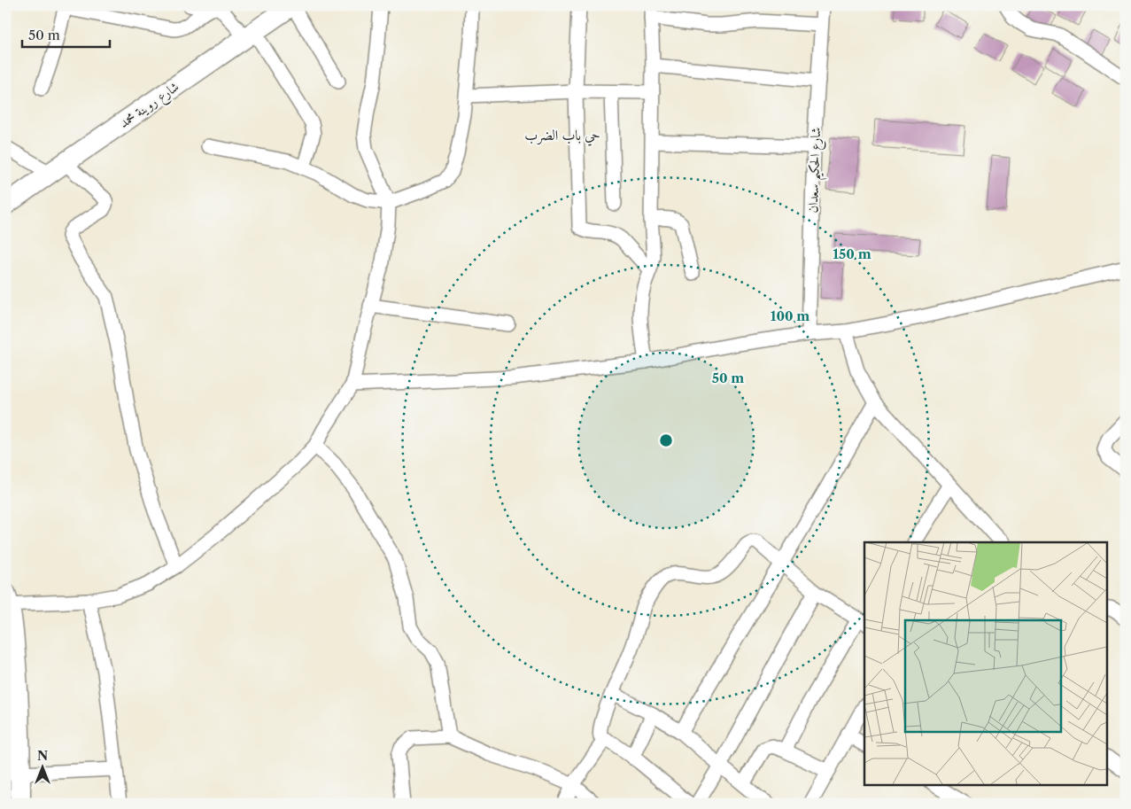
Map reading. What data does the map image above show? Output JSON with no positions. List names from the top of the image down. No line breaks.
{"streets":{"main road":["شارع روينة محمد"],"street":["شارع الحكيم سعدان"]},"districts":["حي باب الضرب"],"scale_bar":"50 m","north":"top","rings":["150 m","100 m","50 m"]}
